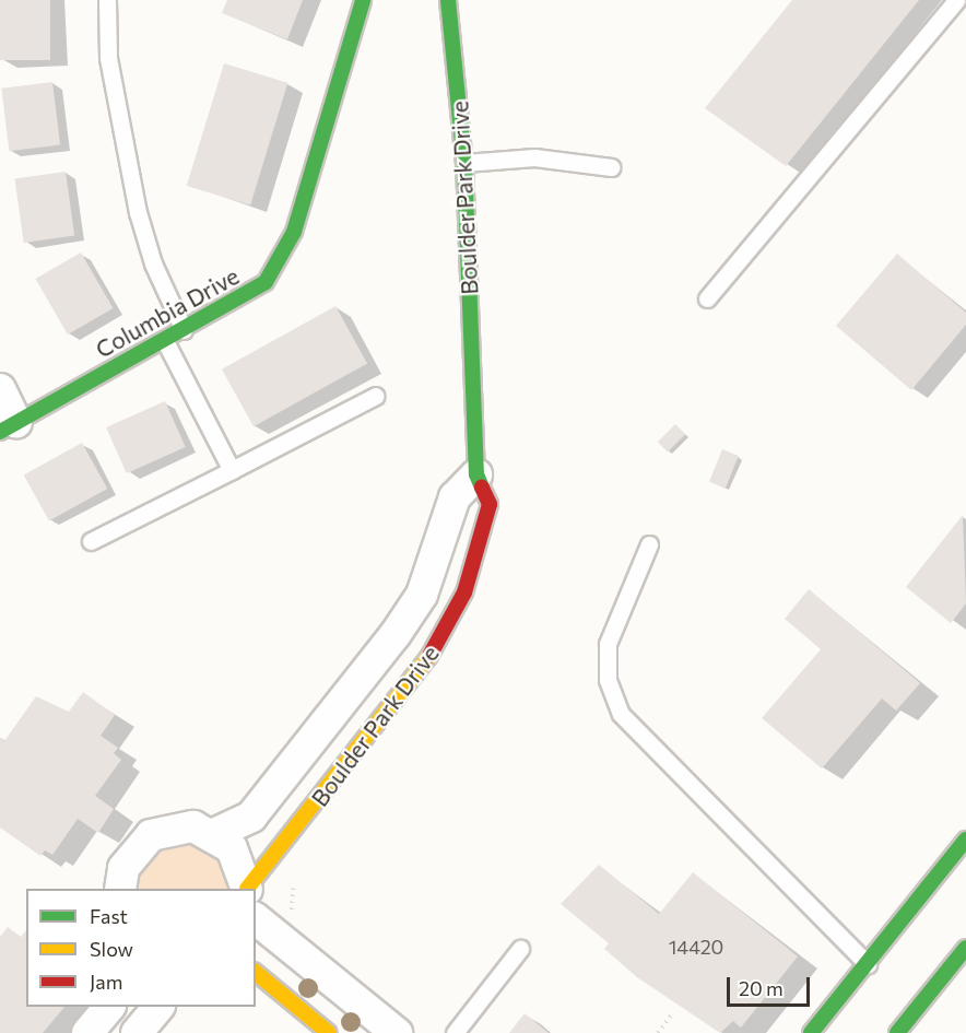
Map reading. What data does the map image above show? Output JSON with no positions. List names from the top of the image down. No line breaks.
{"streets":{"street":["Boulder Park Drive","Columbia Drive"]},"house_numbers":["14420"],"legend":["Fast","Slow","Jam"],"scale_bar":"20 m"}
